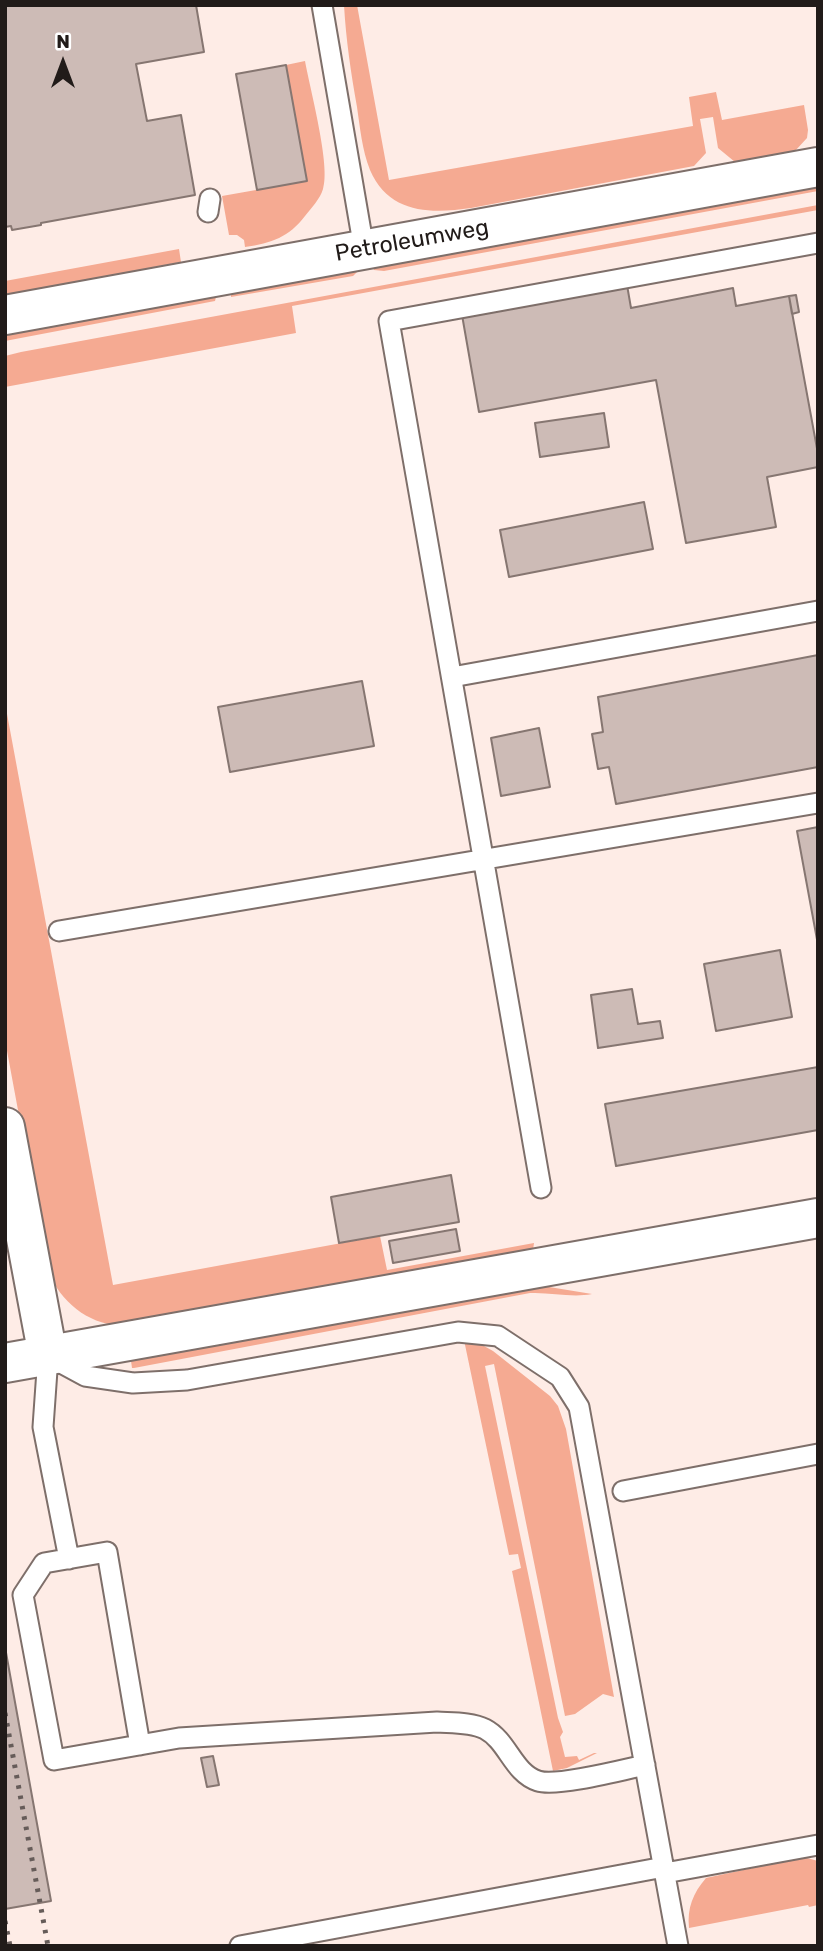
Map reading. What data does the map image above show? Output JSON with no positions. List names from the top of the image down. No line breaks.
{"streets":{"street":["Petroleumweg"]},"north":"top"}
